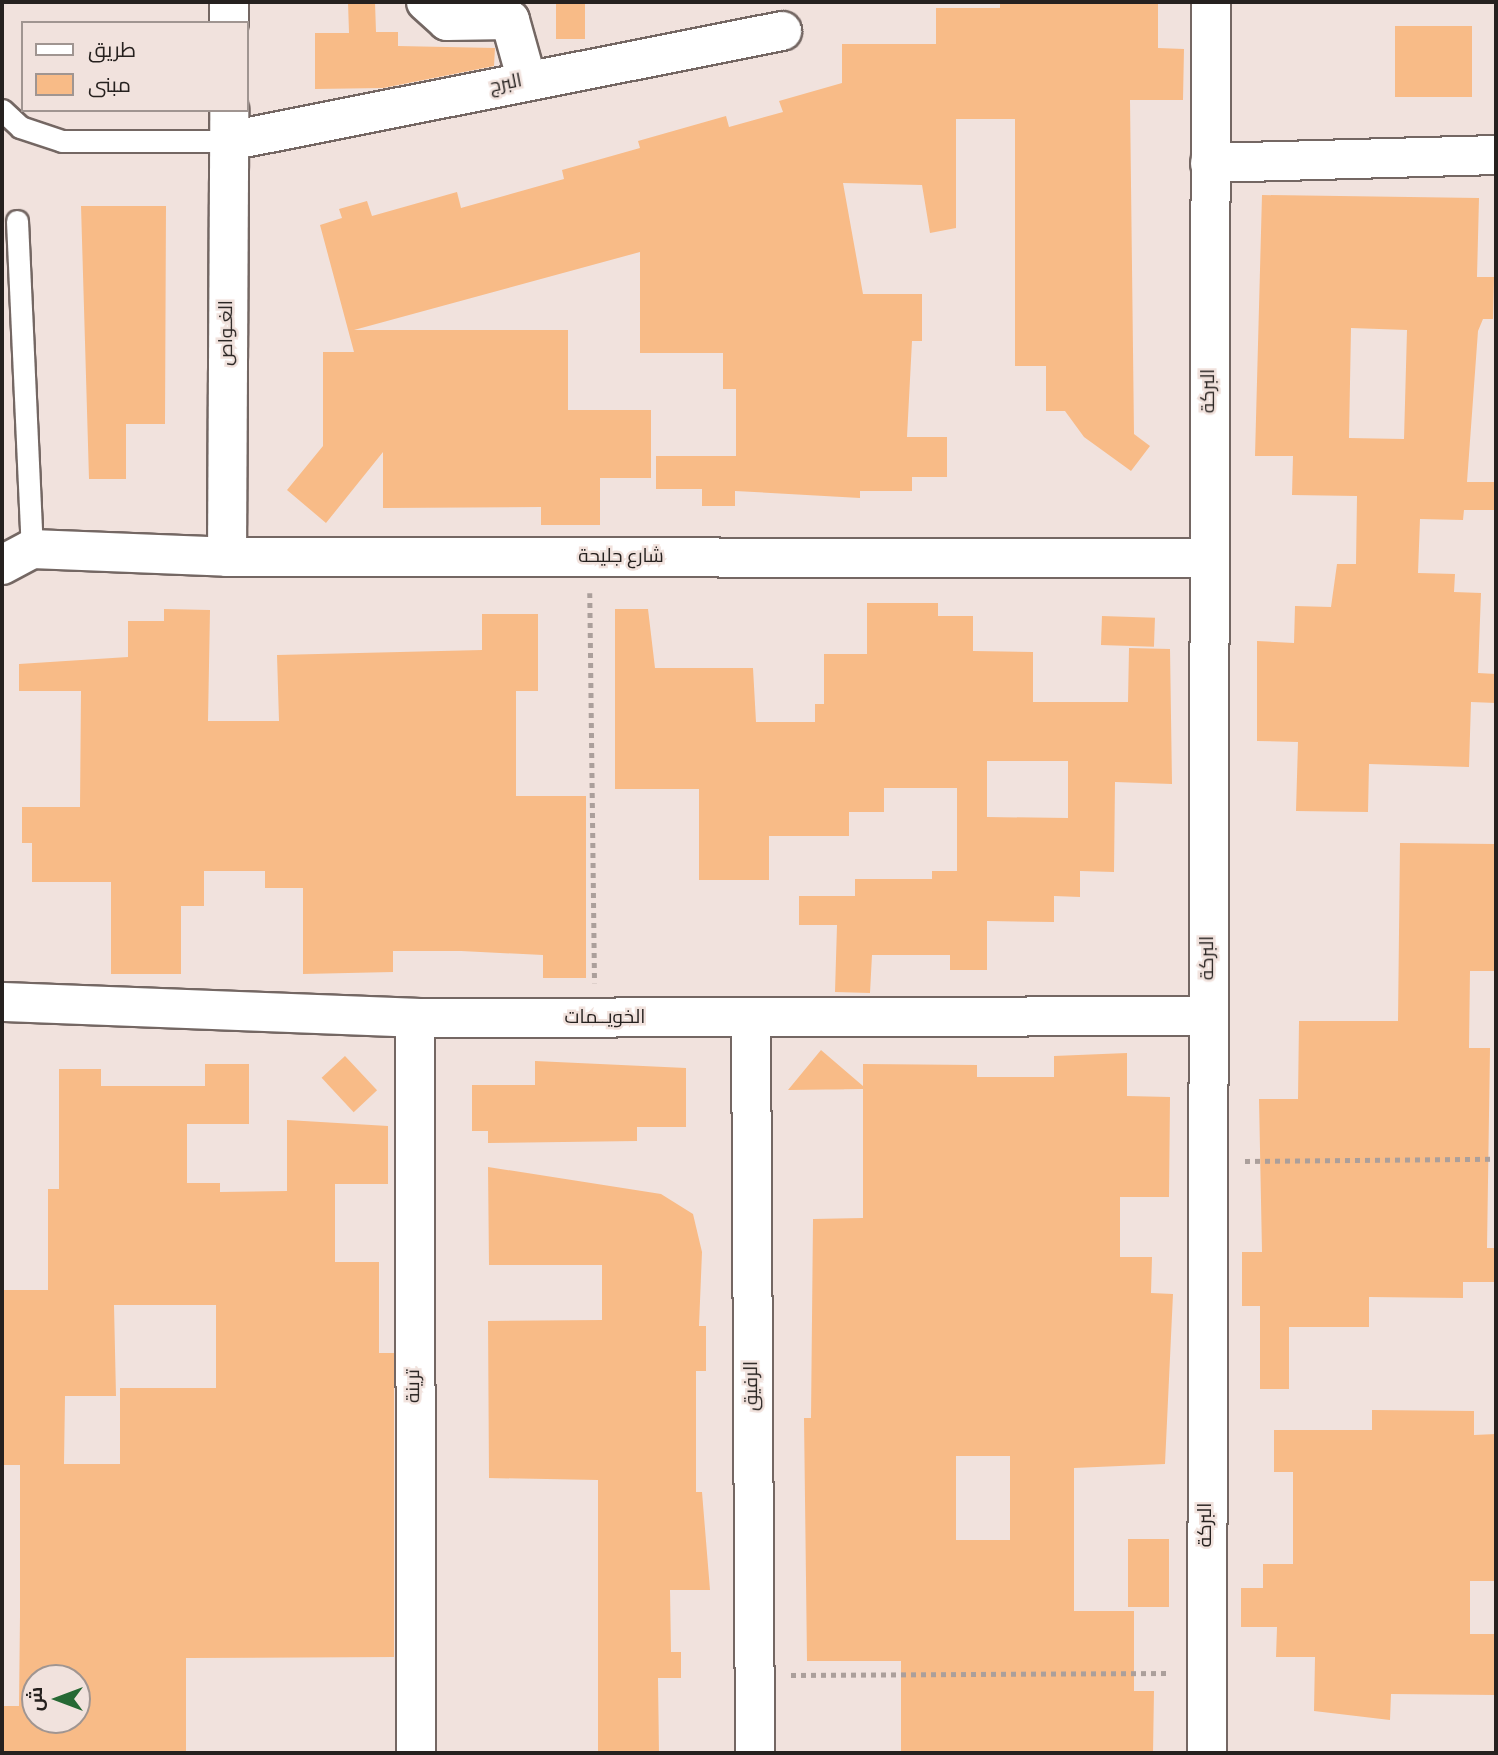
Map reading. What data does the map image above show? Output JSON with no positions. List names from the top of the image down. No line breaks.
{"streets":{"street":["البرج","الغـواص","البركة","شارع جليحة","الخويــمات","ترينة","الرفيق"]},"crossings":[["البرج","الغـواص"],["الغـواص","شارع جليحة"],["البركة","شارع جليحة"],["البركة","الخويــمات"],["الخويــمات","ترينة"],["الخويــمات","الرفيق"]],"legend":["طريق","مبنى"],"north":"left"}
